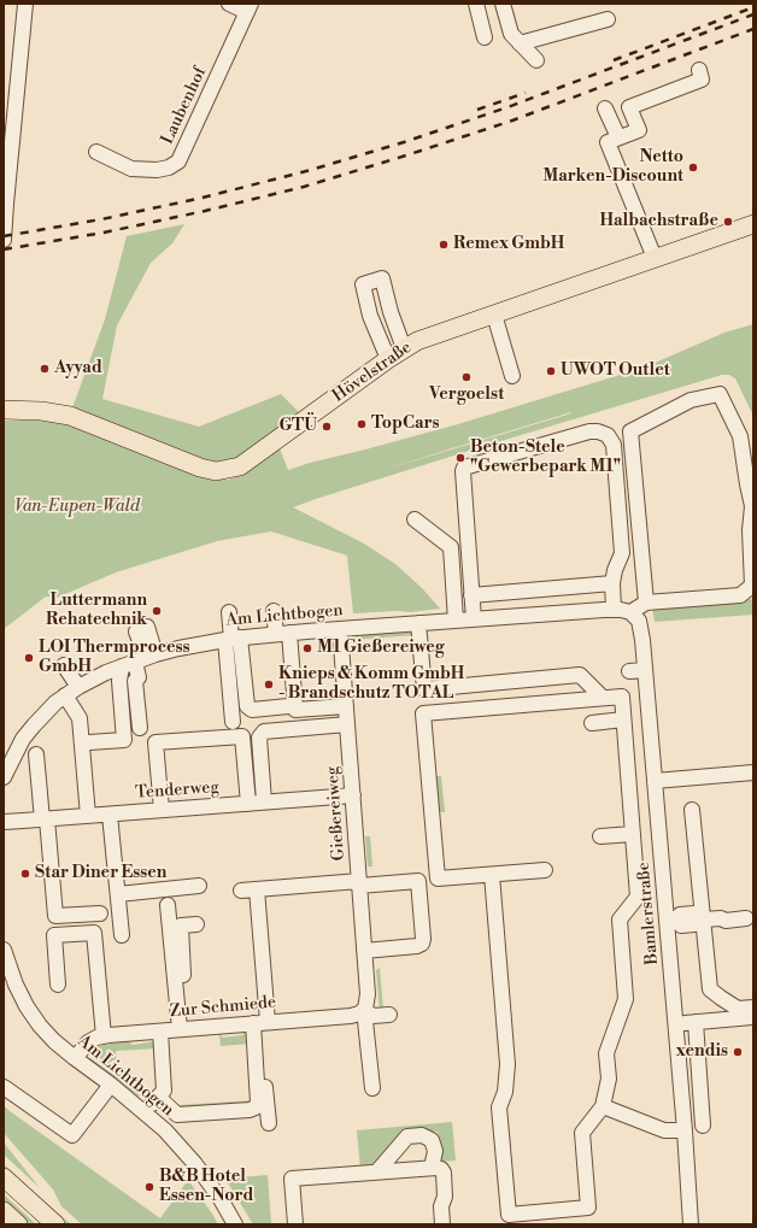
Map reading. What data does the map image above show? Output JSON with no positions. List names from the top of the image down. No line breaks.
{"streets":{"main road":["Hövelstraße"],"street":["Laubenhof","Am Lichtbogen","Tenderweg","Gießereiweg","Bamlerstraße","Zur Schmiede"]},"crossings":[["Am Lichtbogen","Gießereiweg"],["Am Lichtbogen","Bamlerstraße"],["Am Lichtbogen","Zur Schmiede"],["Tenderweg","Gießereiweg"],["Gießereiweg","Zur Schmiede"]],"parks":["Van-Eupen-Wald"],"places":["Netto Marken-Discount","Halbachstraße","Remex GmbH","Ayyad","UWOT Outlet","Vergoelst","TopCars","GTÜ","Beton-Stele \"Gewerbepark M1\"","Luttermann Rehatechnik","M1 Gießereiweg","LOI Thermprocess GmbH","Knieps & Komm GmbH - Brandschutz TOTAL","Star Diner Essen","xendis","B&B Hotel Essen-Nord"]}
